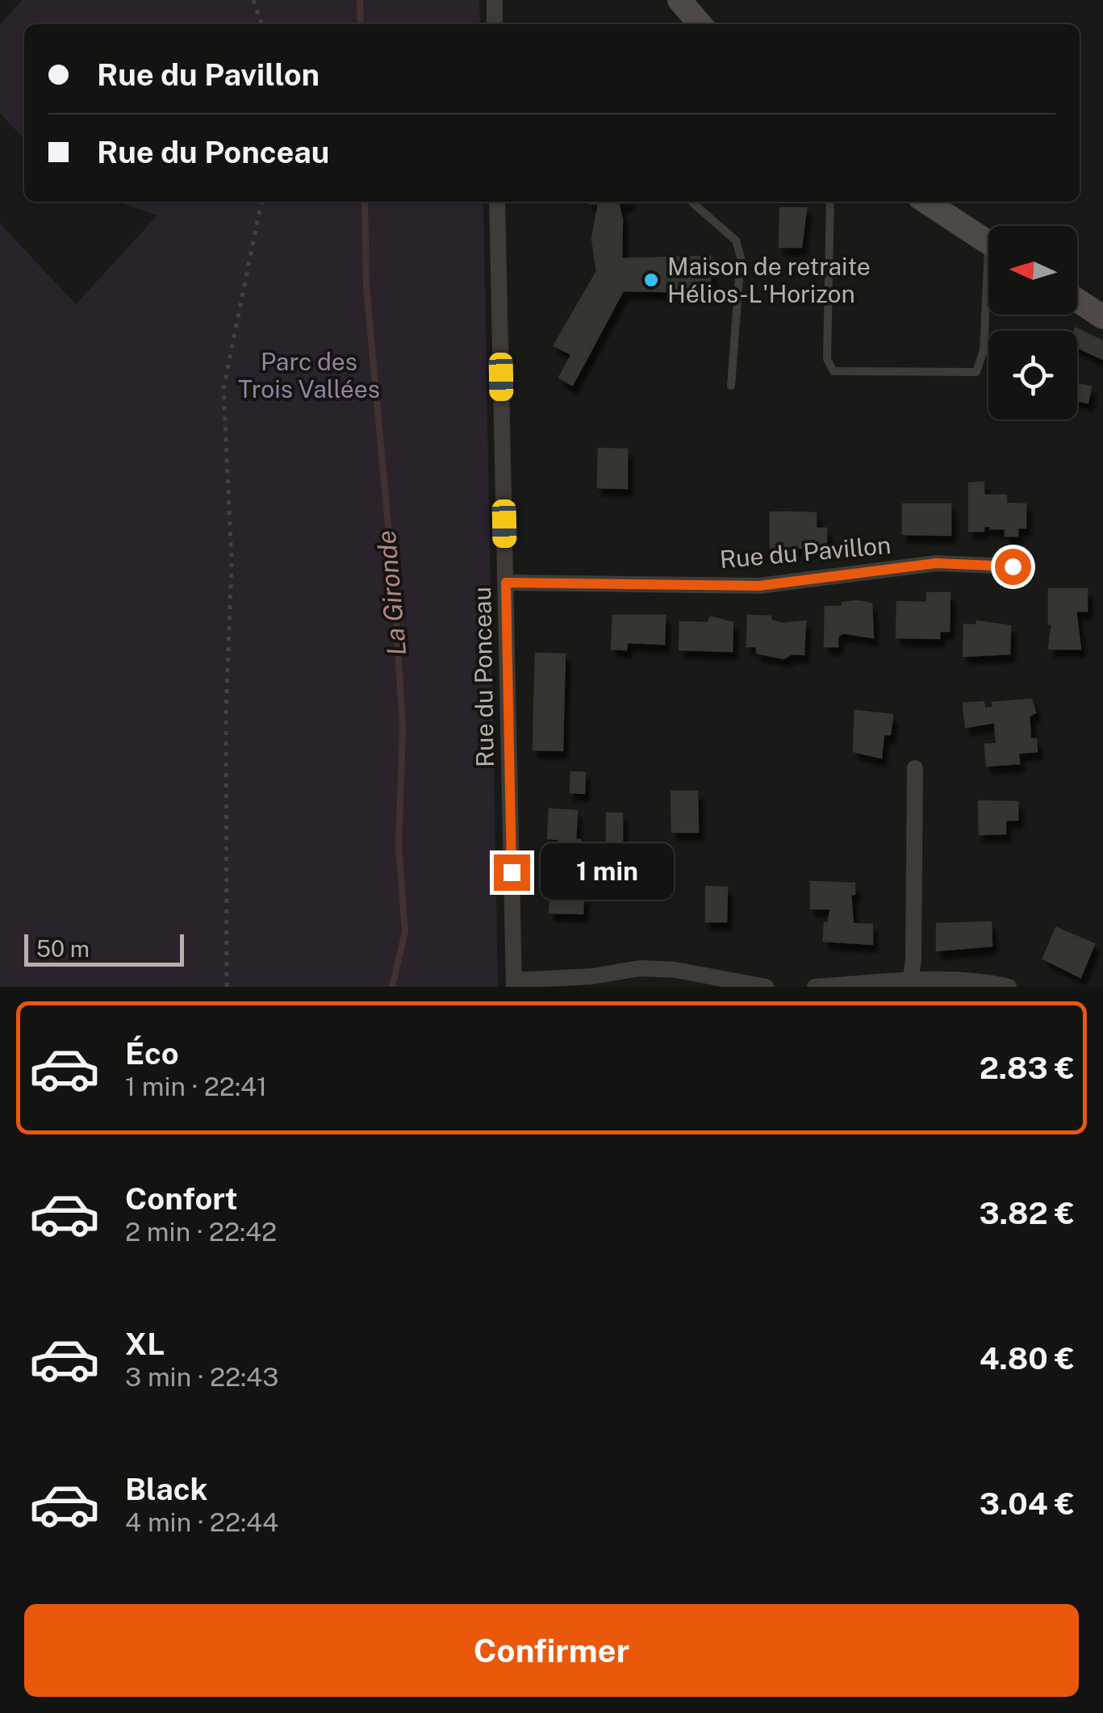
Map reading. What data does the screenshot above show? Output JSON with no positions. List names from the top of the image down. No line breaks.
{"streets":{"street":["Rue du Pavillon","Rue du Ponceau"]},"crossings":[["Rue du Pavillon","Rue du Ponceau"]],"water":["La Gironde"],"parks":["Parc des Trois Vallées"],"places":["Maison de retraite Hélios-L'Horizon"],"scale_bar":"50 m","north":"left","page":{"banner":["Rue du Pavillon","Rue du Ponceau"],"bubble":"1 min","scale":"50 m","list":[{"name":"Éco","note":"1 min · 22:41","value":"2.83 €"},{"name":"Confort","note":"2 min · 22:42","value":"3.82 €"},{"name":"XL","note":"3 min · 22:43","value":"4.80 €"},{"name":"Black","note":"4 min · 22:44","value":"3.04 €"}],"buttons":"Confirmer"}}
